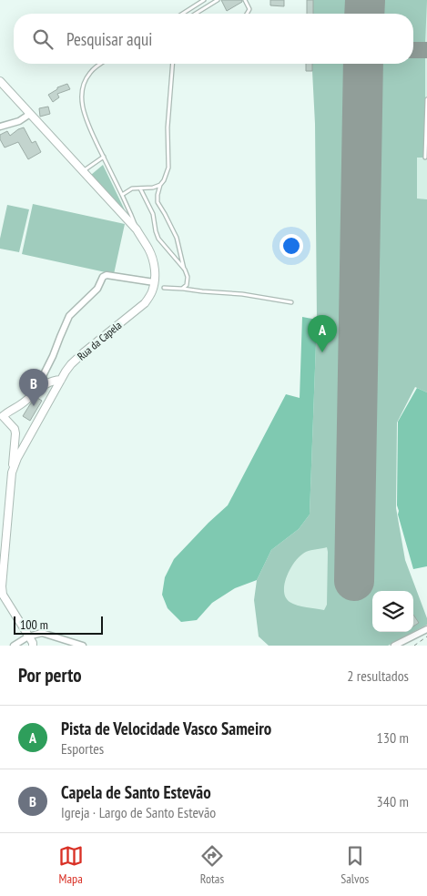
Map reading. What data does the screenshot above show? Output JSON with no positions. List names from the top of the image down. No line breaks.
{"streets":{"street":["Rua da Capela"]},"scale_bar":"100 m","page":{"search":"Pesquisar aqui","pins":["A","B"],"scale":"100 m","heading":["Por perto","2 resultados"],"list":[{"mark":"A","name":"Pista de Velocidade Vasco Sameiro","note":"Esportes","value":"130 m"},{"mark":"B","name":"Capela de Santo Estevão","note":"Igreja · Largo de Santo Estevão","value":"340 m"}],"nav":["Mapa","Rotas","Salvos"]}}
